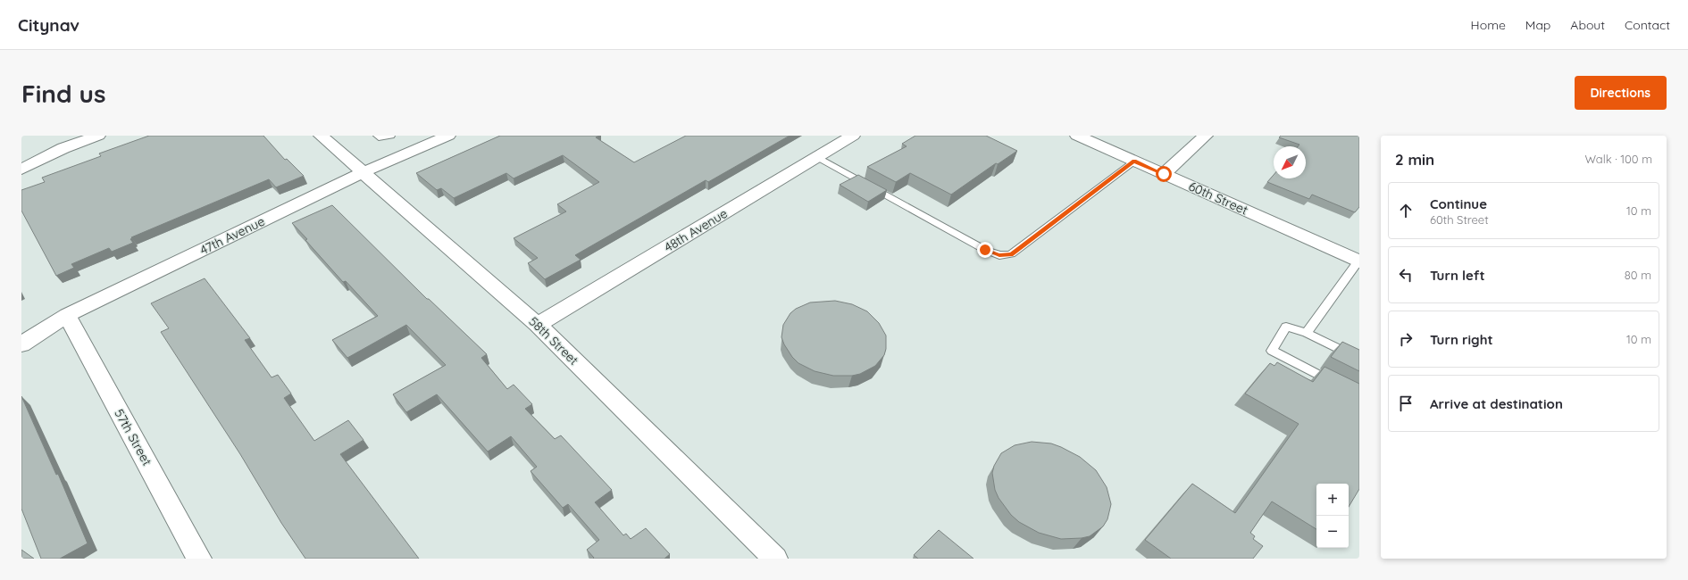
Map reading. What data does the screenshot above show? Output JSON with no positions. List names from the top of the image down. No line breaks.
{"streets":{"street":["60th Street","48th Avenue","47th Avenue","58th Street","57th Street"]},"crossings":[["48th Avenue","58th Street"],["47th Avenue","58th Street"],["47th Avenue","57th Street"]],"north":"bottom left","page":{"header":"Citynav","nav":["Home","Map","About","Contact"],"buttons":"Directions","title":"Find us","heading":["2 min","Walk · 100 m"],"list":[["Continue","60th Street","10 m"],["Turn left","80 m"],["Turn right","10 m"],"Arrive at destination"],"map_buttons":["+","−"]}}
